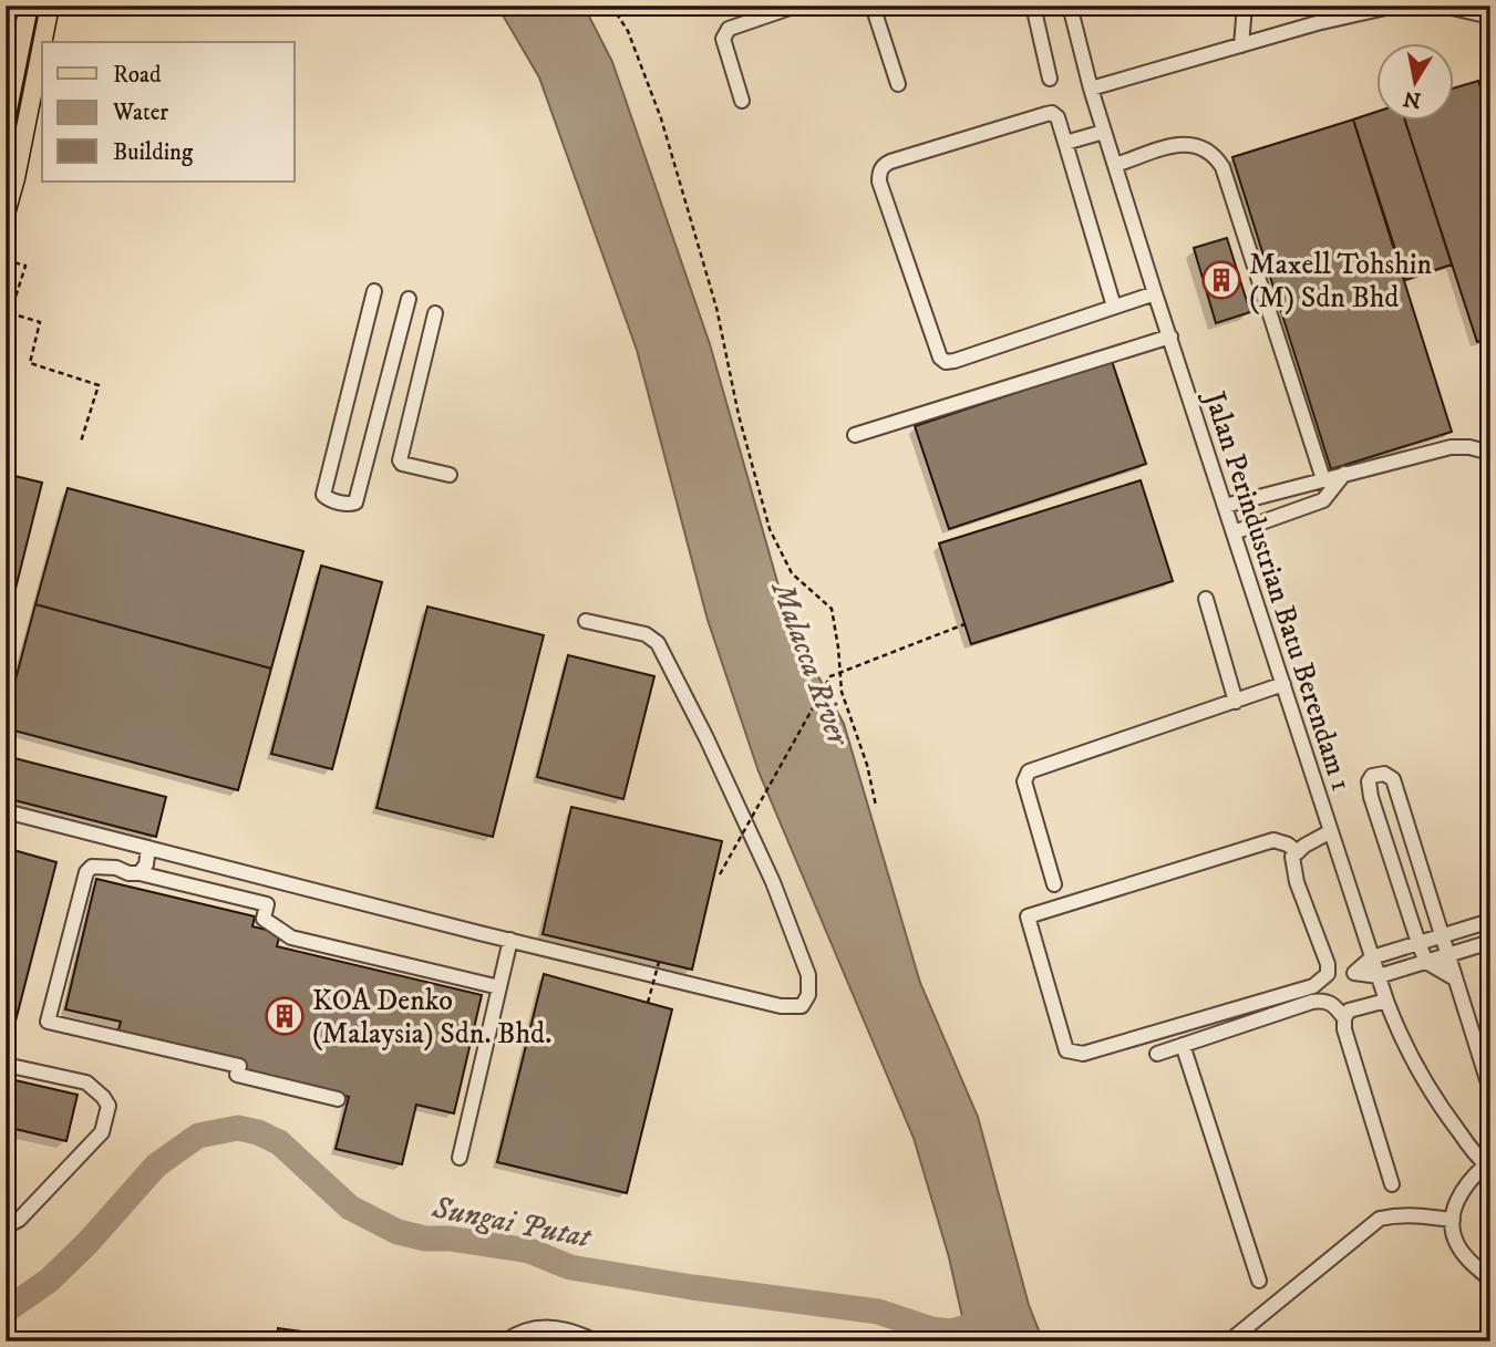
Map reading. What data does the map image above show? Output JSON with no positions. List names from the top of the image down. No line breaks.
{"streets":{"street":["Jalan Perindustrian Batu Berendam 1"]},"water":["Malacca River","Sungai Putat"],"places":{"building":["Maxell Tohshin (M) Sdn Bhd","KOA Denko (Malaysia) Sdn. Bhd."]},"legend":["Road","Water","Building"],"north":"bottom"}
